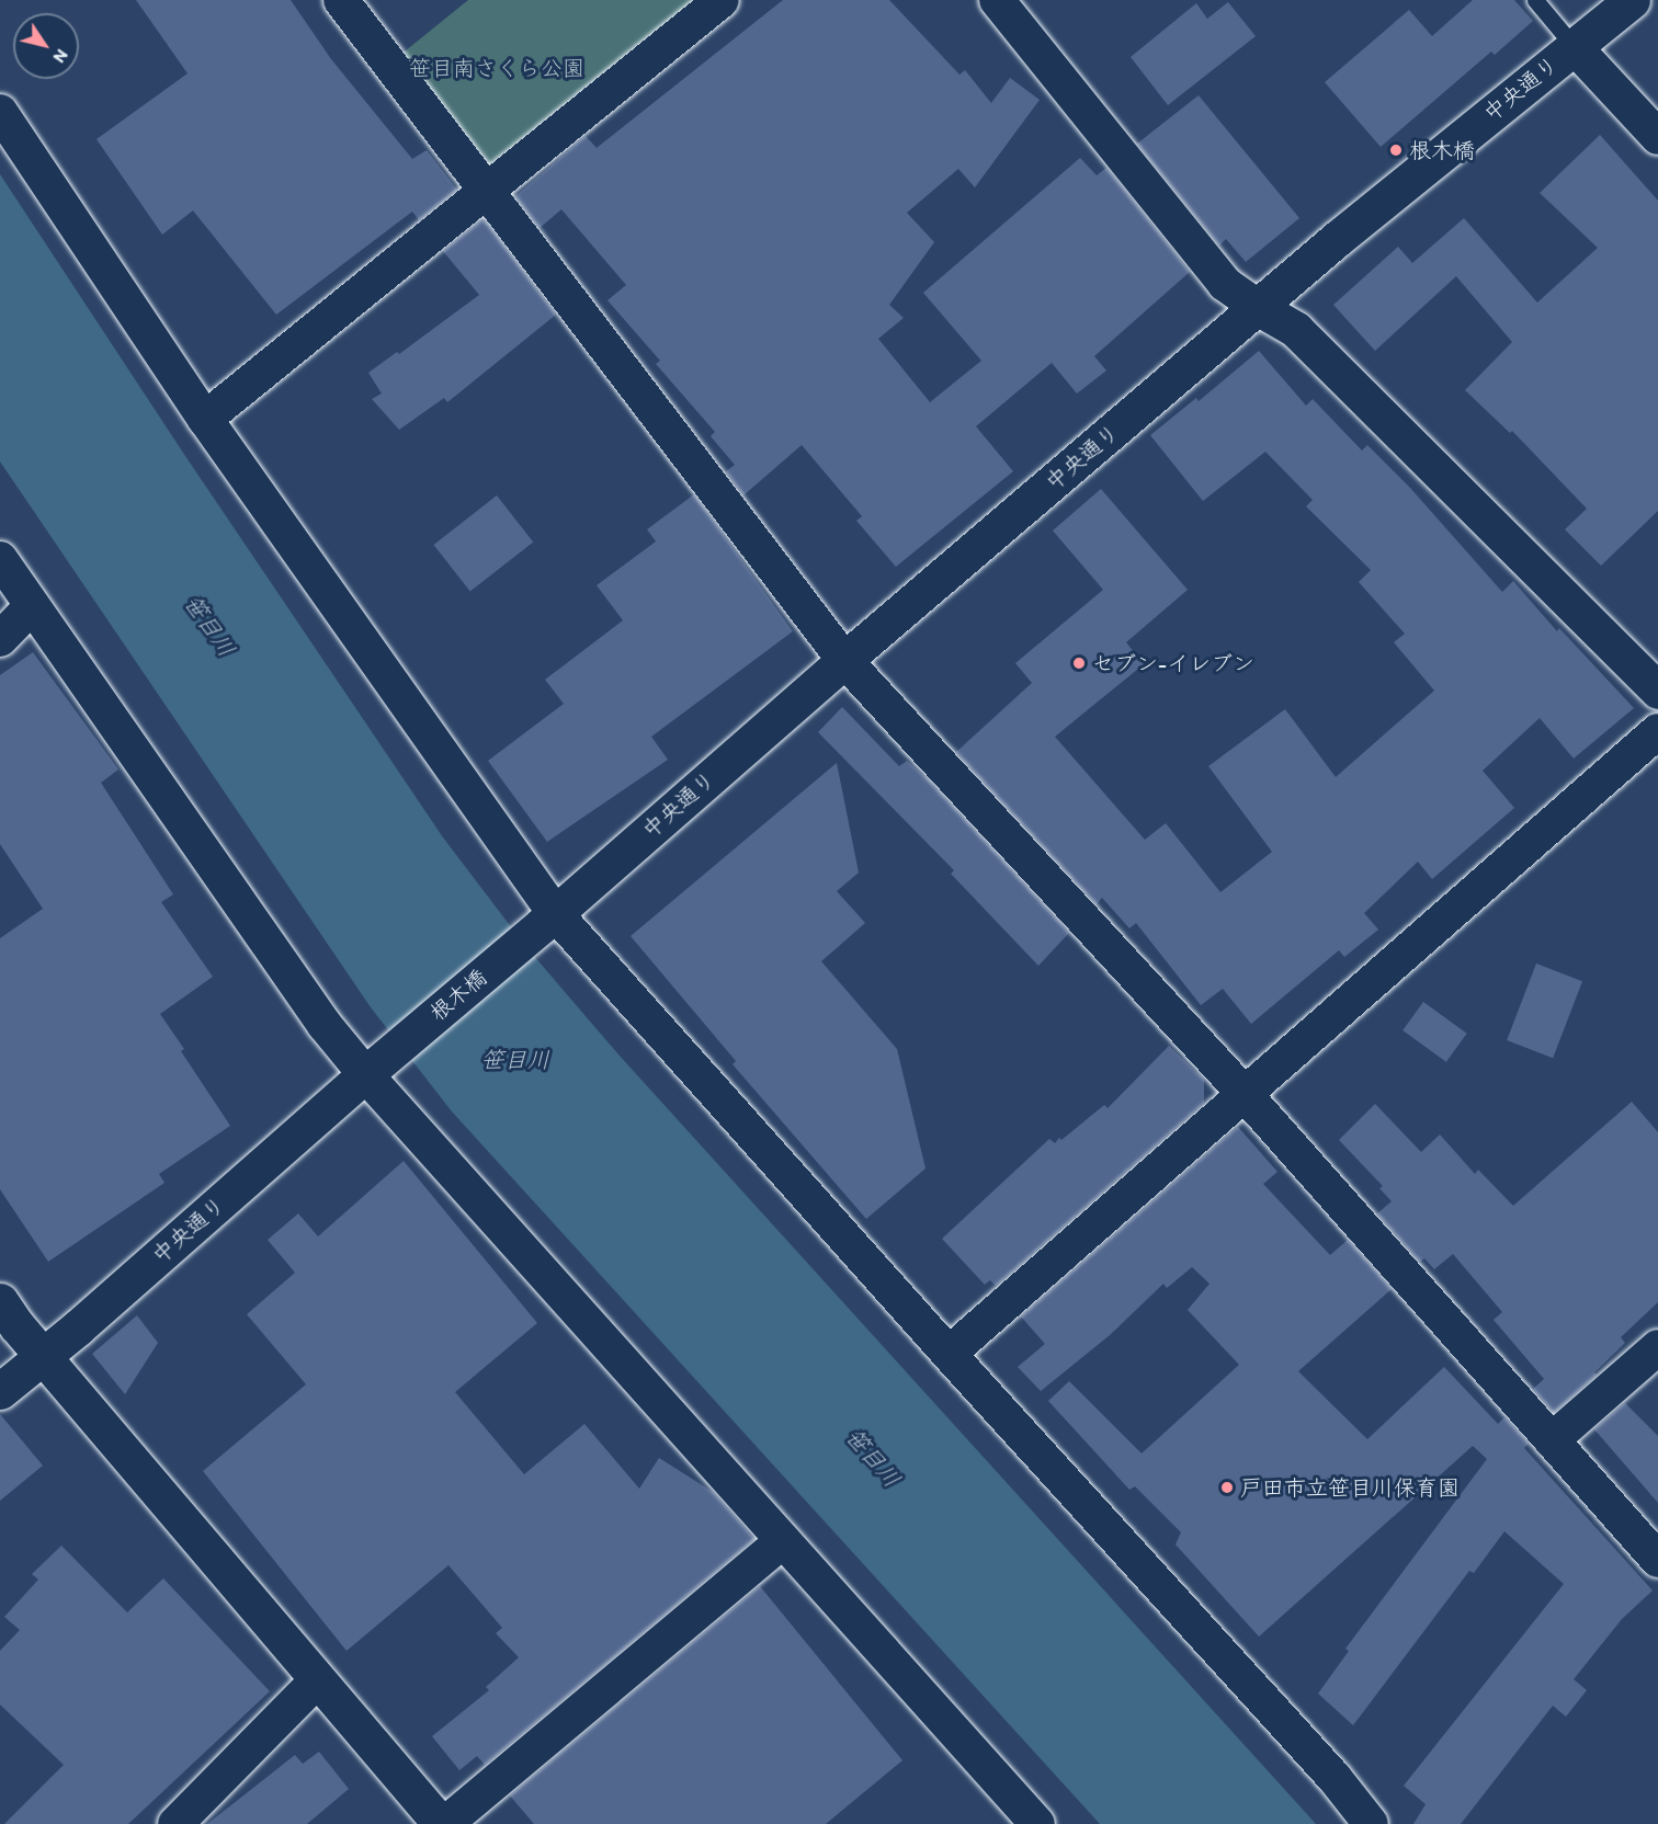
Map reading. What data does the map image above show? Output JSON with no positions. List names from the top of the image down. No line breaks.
{"streets":{"street":["中央通り","根木橋"]},"crossings":[["中央通り","根木橋"]],"water":["笹目川"],"parks":["笹目南さくら公園"],"places":["根木橋","セブン-イレブン","戸田市立笹目川保育園"],"north":"bottom right"}
